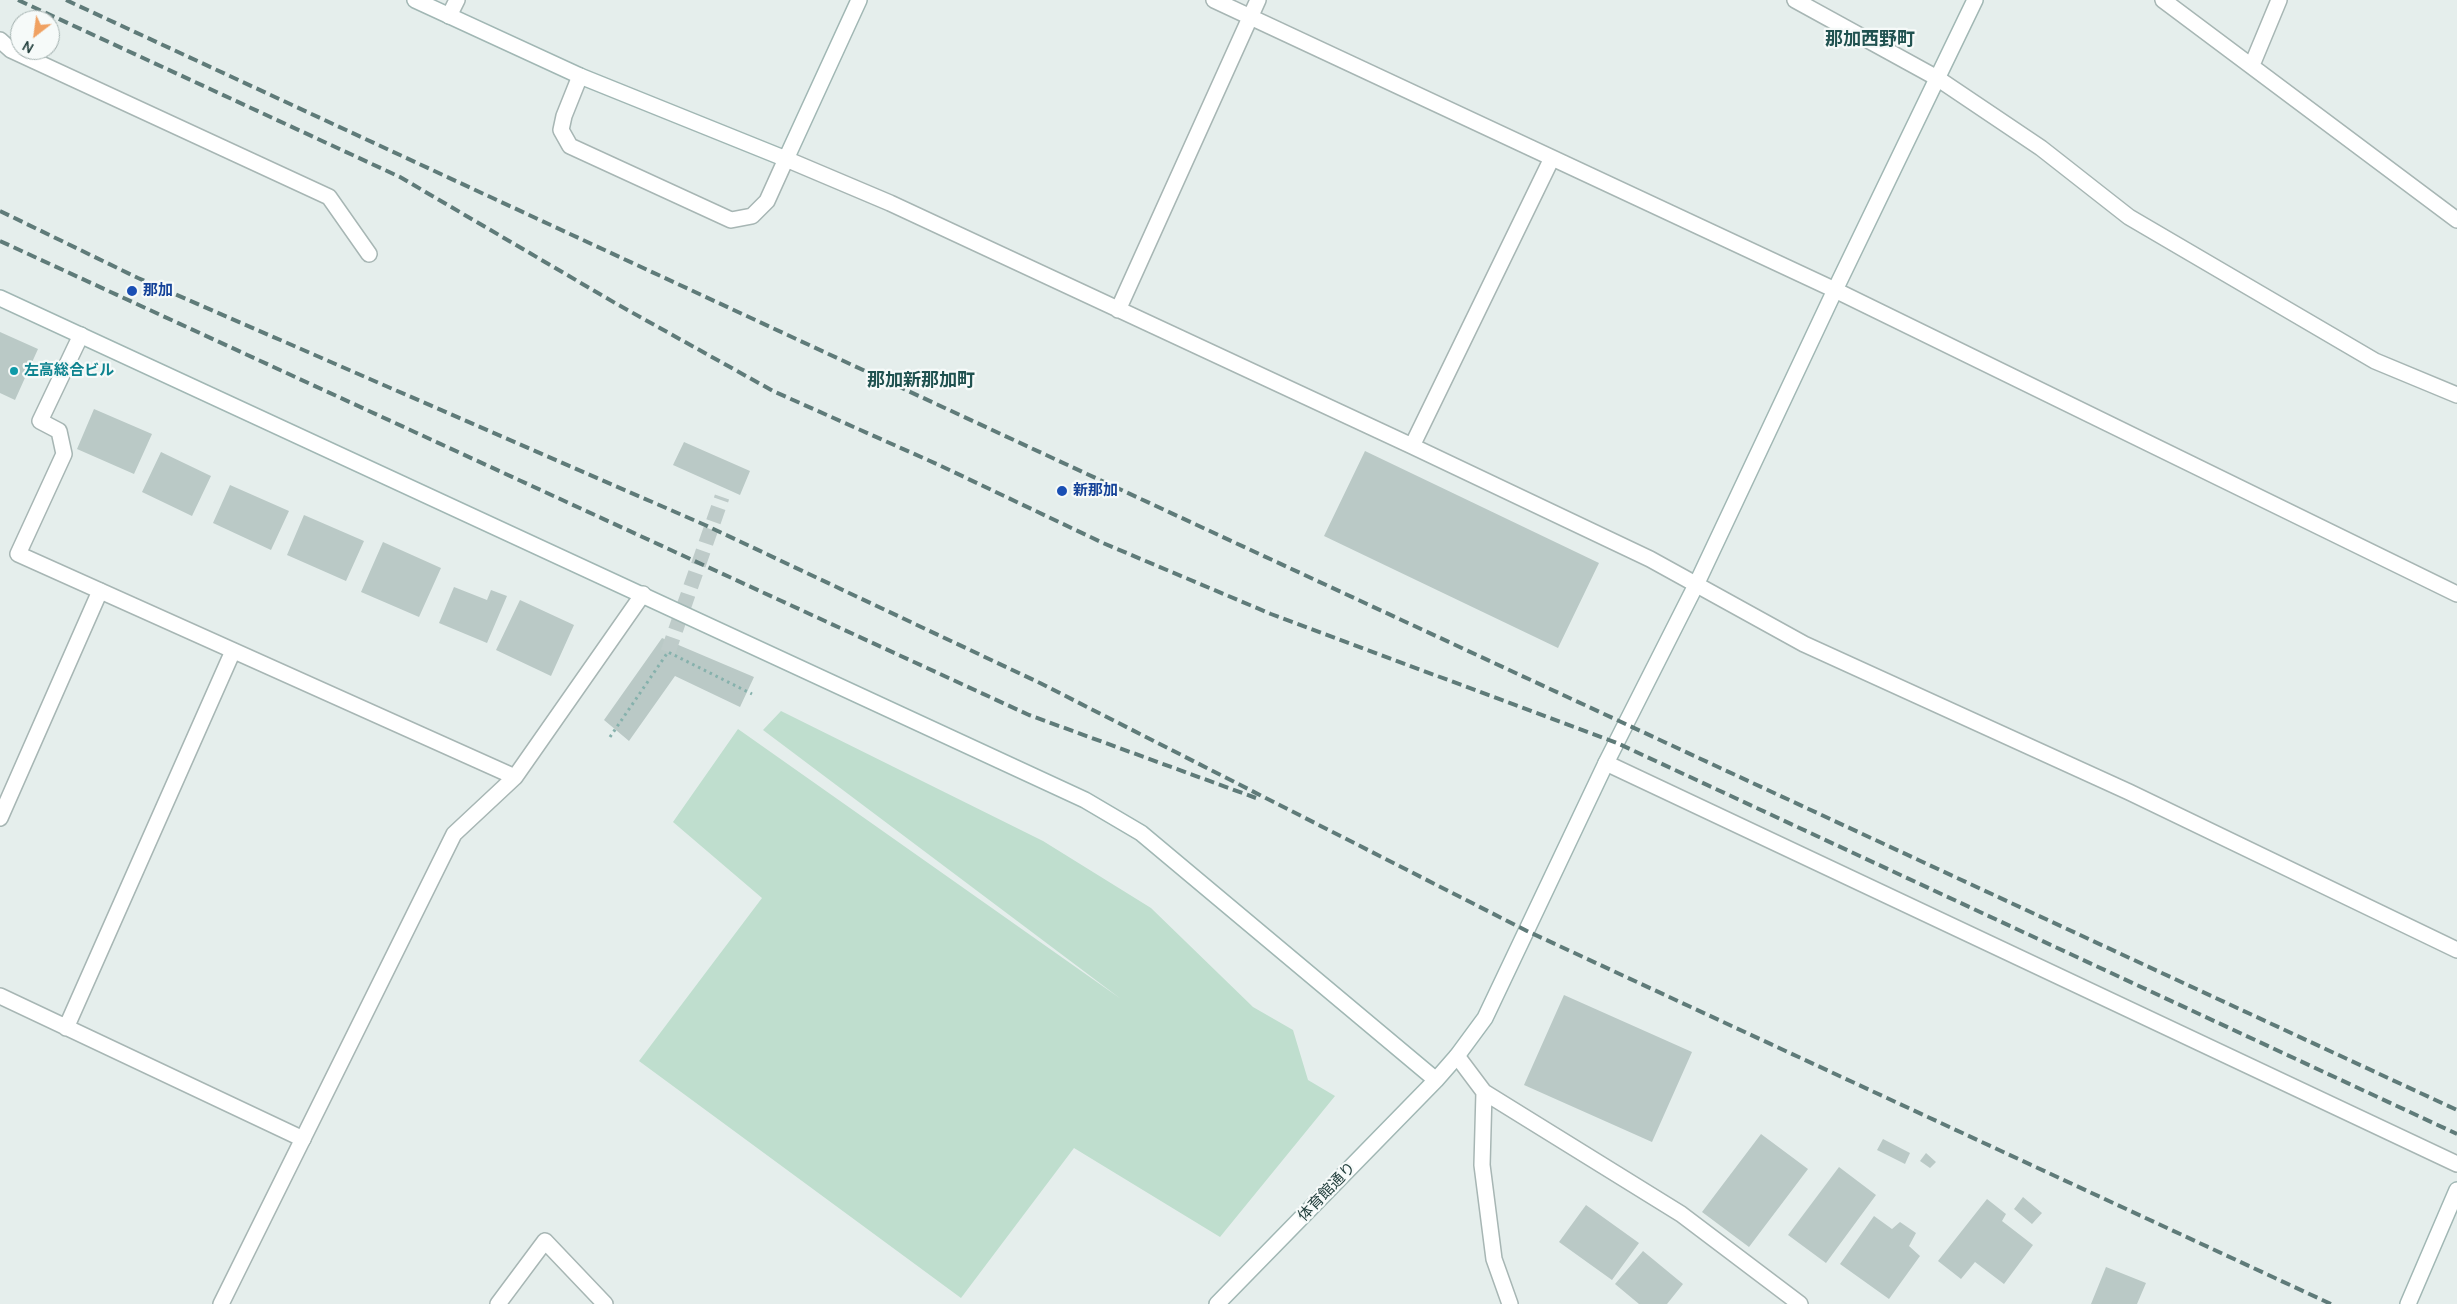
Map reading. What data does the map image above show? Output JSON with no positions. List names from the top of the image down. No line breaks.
{"streets":{"street":["体育館通り"]},"districts":["那加西野町","那加新那加町"],"places":["那加","左高総合ビル","新那加"],"north":"bottom left"}
